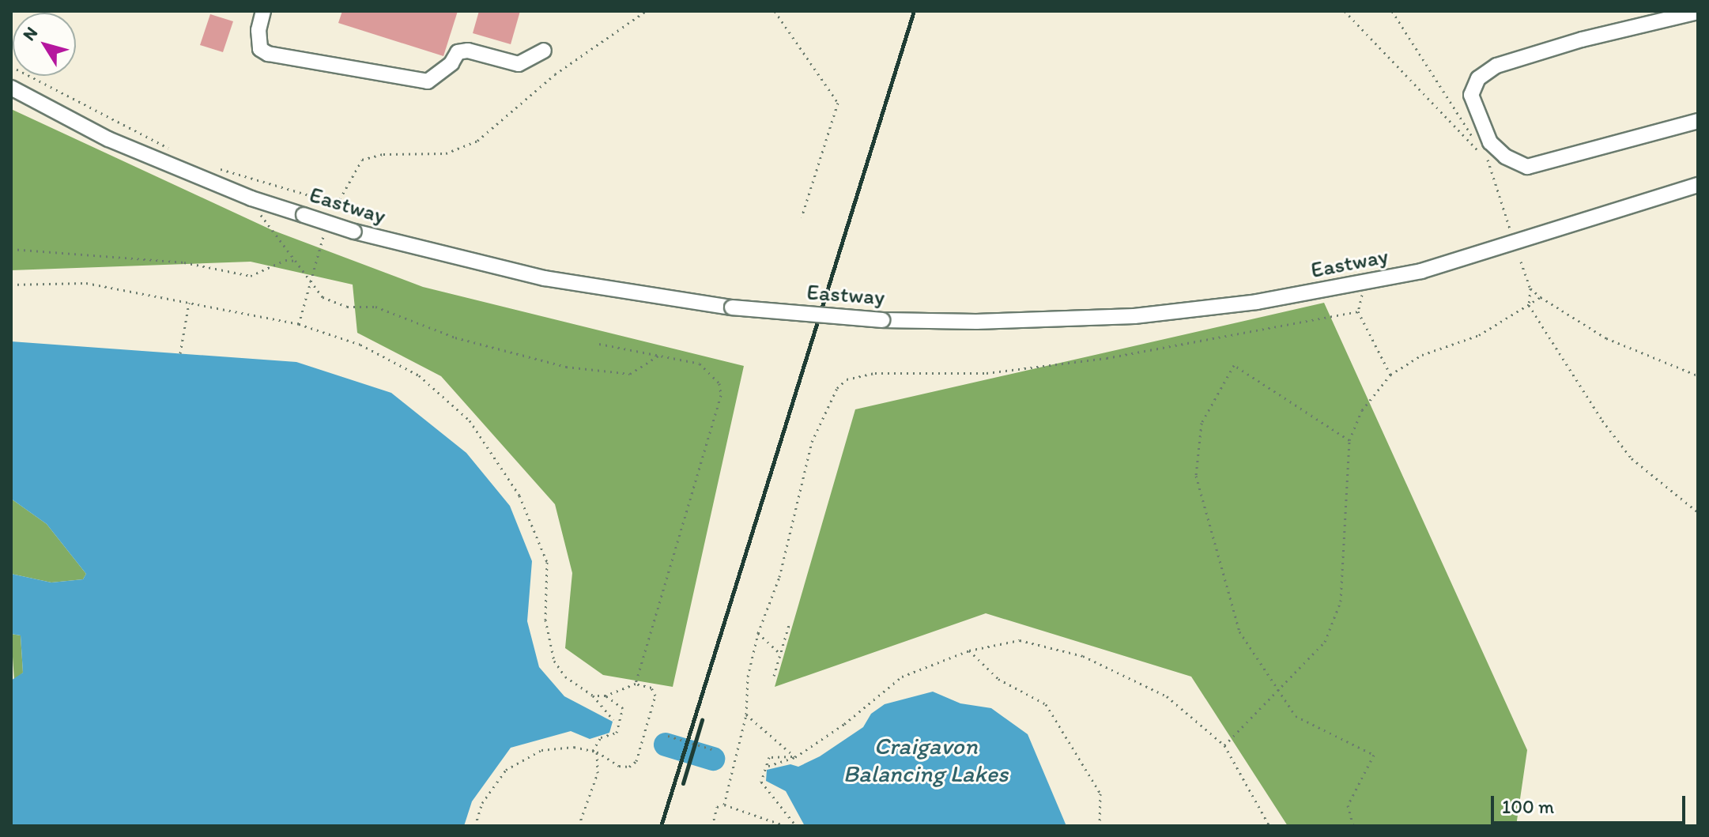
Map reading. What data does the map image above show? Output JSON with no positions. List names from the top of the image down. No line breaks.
{"streets":{"street":["Eastway"]},"water":["Craigavon Balancing Lakes"],"scale_bar":"100 m","north":"top left"}
